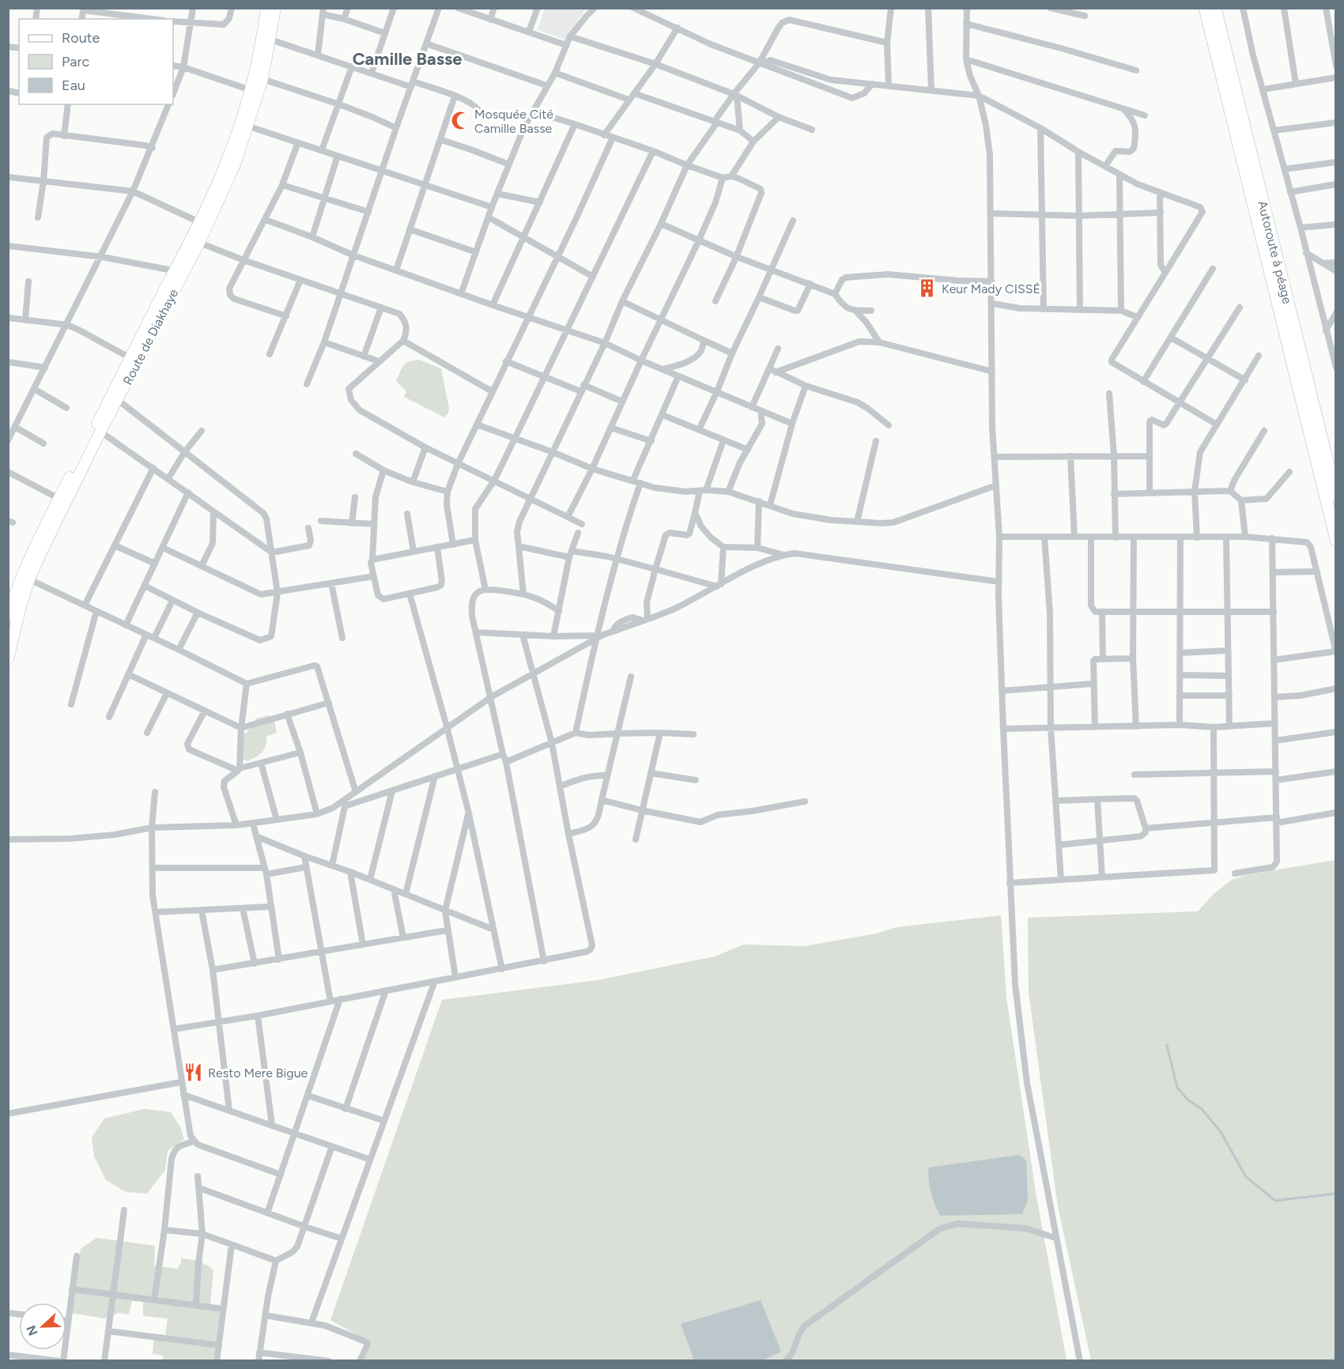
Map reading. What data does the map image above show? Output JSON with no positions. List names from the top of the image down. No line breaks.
{"streets":{"highway":["Autoroute à péage"],"main road":["Route de Diakhaye"]},"districts":["Camille Basse"],"places":{"mosque":["Mosquée Cité Camille Basse"],"building":["Keur Mady CISSÉ"],"restaurant":["Resto Mere Bigue"]},"legend":["Route","Parc","Eau"],"north":"left"}
